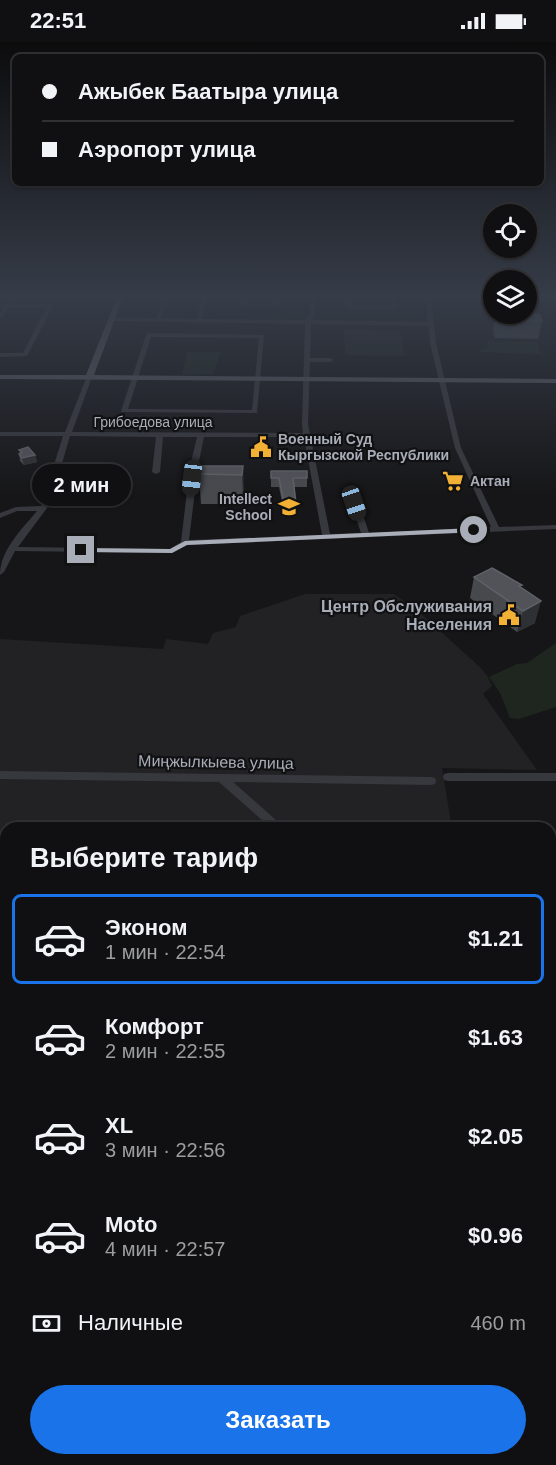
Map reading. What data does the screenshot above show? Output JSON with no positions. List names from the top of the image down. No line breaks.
{"streets":{"street":["Грибоедова улица","Миңжылкыева улица"]},"places":{"public building":["Военный Суд Кыргызской Республики","Центр Обслуживания Населения"],"supermarket":["Актан"],"school or university":["Intellect School"]},"page":{"status":"22:51","banner":["Ажыбек Баатыра улица","Аэропорт улица"],"bubble":"2 мин","heading":"Выберите тариф","list":[{"name":"Эконом","note":"1 мин · 22:54","value":"$1.21"},{"name":"Комфорт","note":"2 мин · 22:55","value":"$1.63"},{"name":"XL","note":"3 мин · 22:56","value":"$2.05"},{"name":"Moto","note":"4 мин · 22:57","value":"$0.96"}],"pay":["Наличные","460 m"],"buttons":"Заказать"}}
